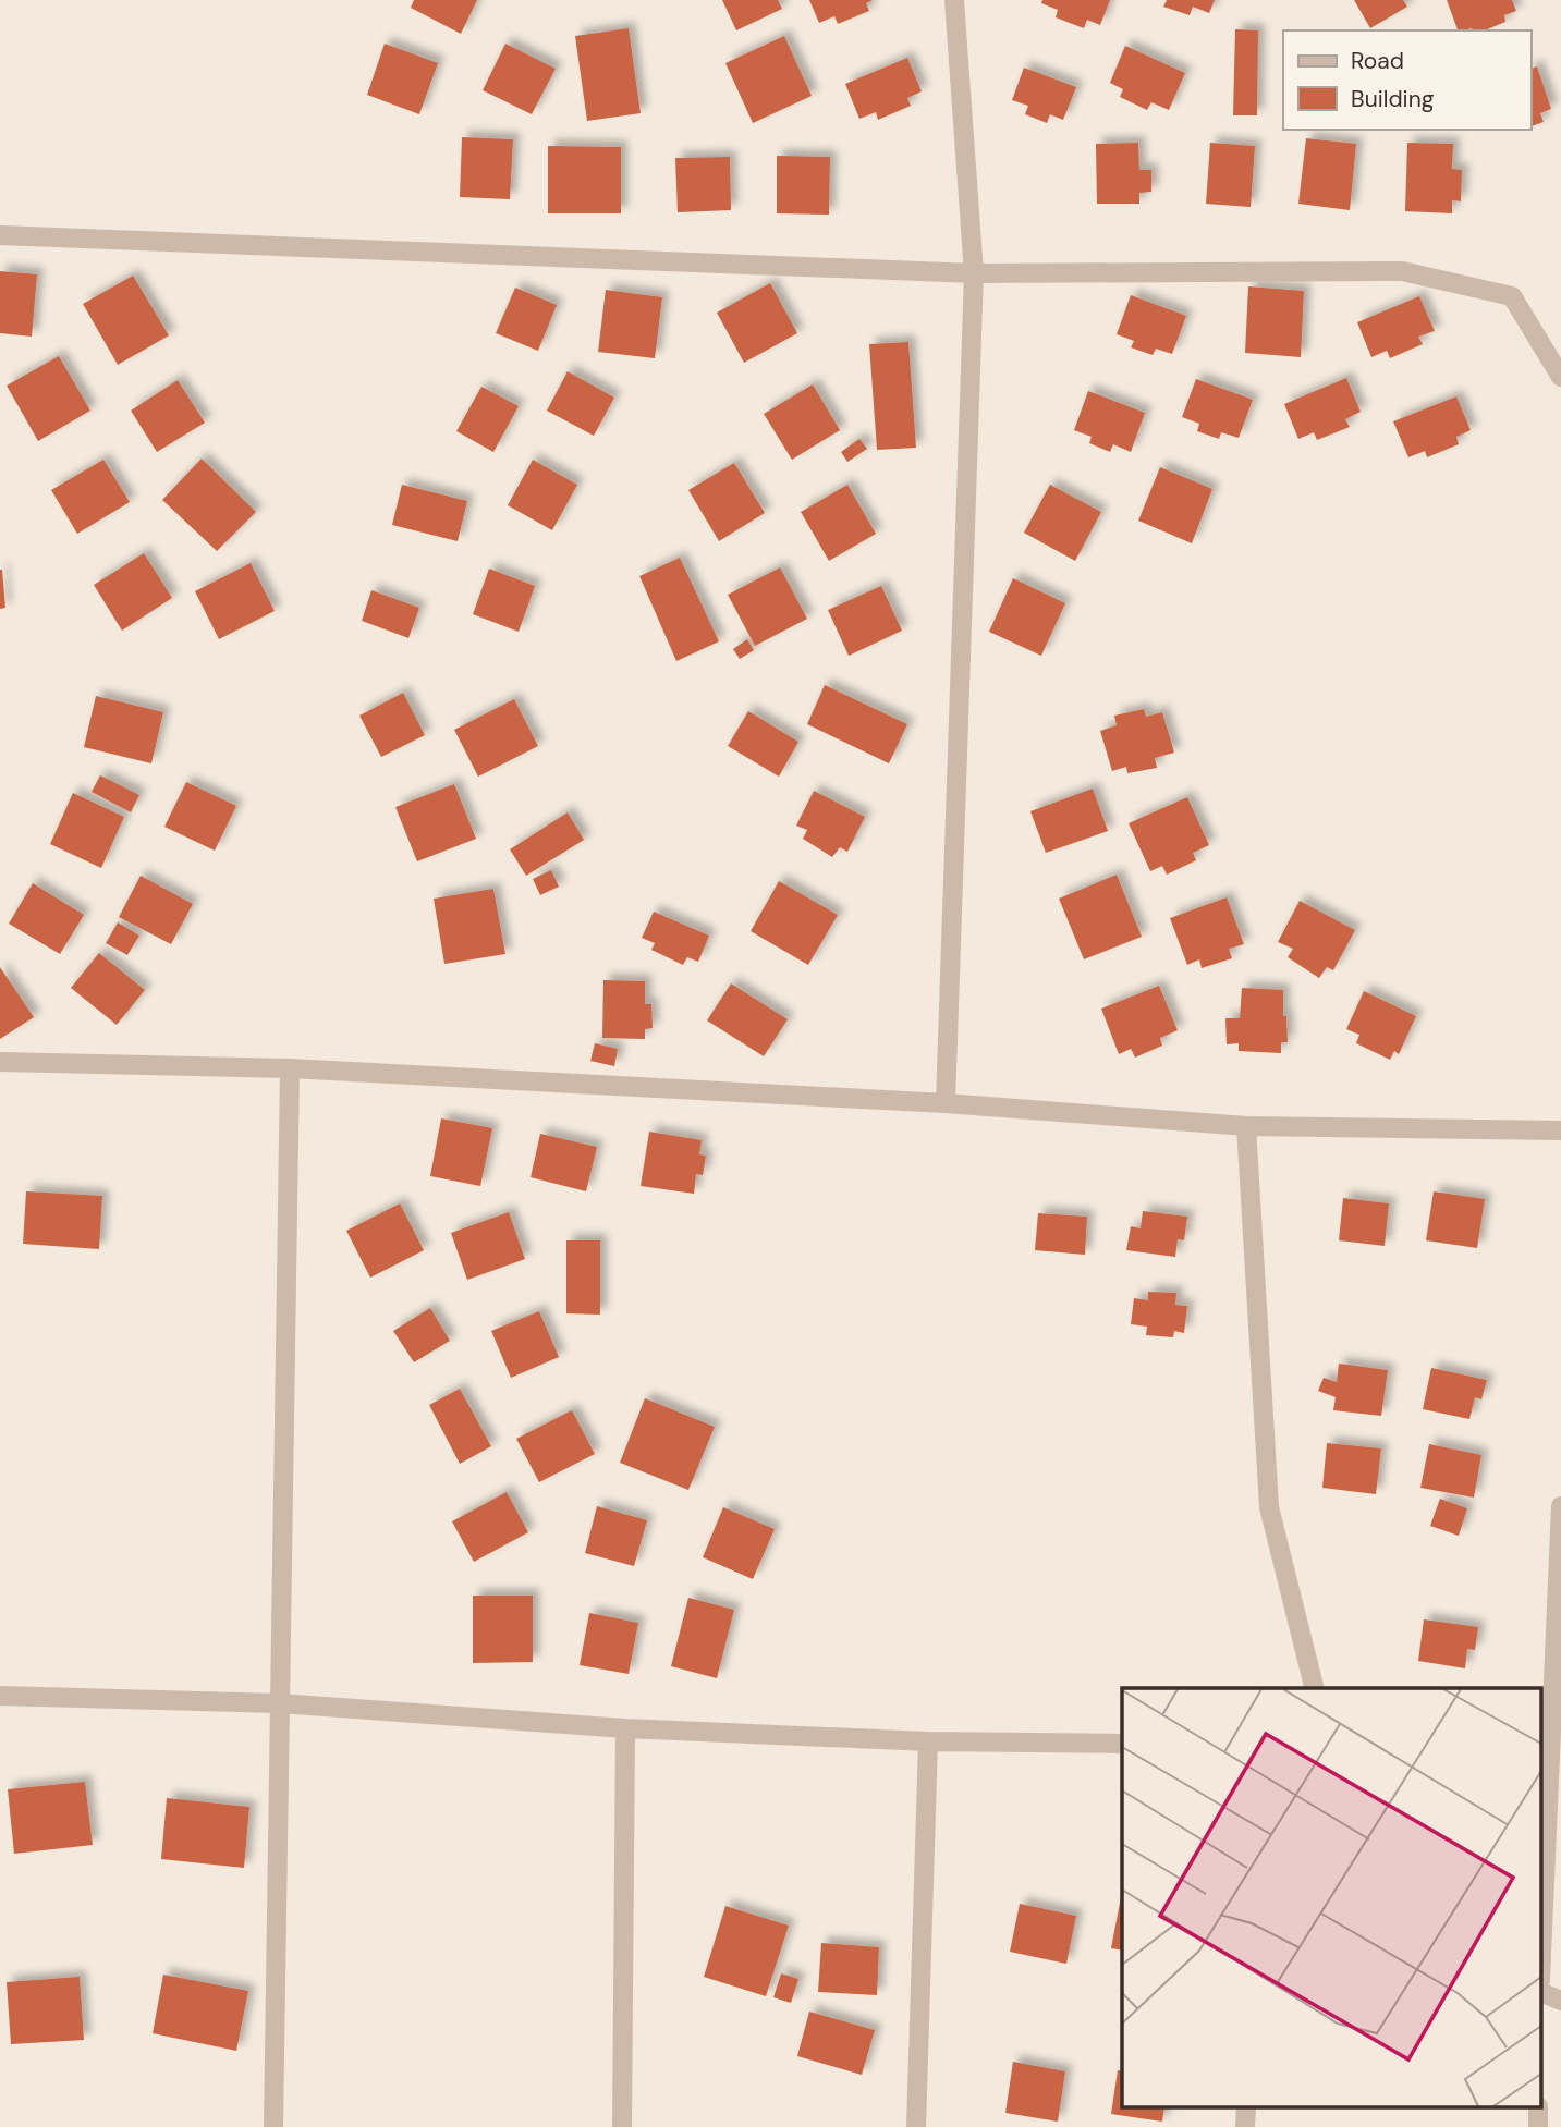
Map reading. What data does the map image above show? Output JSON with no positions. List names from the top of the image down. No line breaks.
{"legend":["Road","Building"]}
